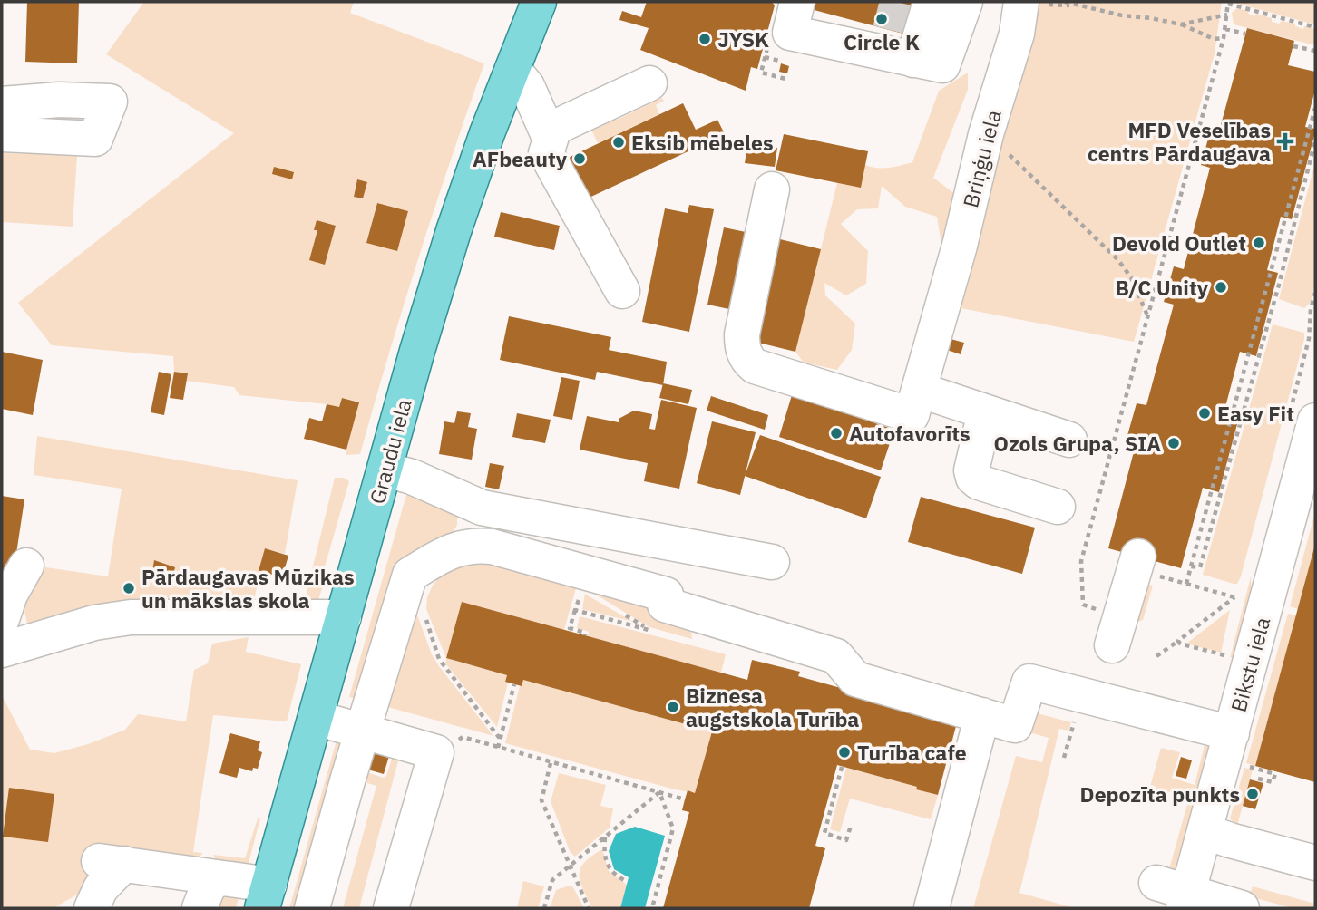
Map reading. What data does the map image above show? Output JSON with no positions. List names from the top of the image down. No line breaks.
{"streets":{"main road":["Graudu iela"],"street":["Briņģu iela","Bikstu iela"]},"places":{"other":["Circle K","JYSK","Eksib mēbeles","AFbeauty","Devold Outlet","B/C Unity","Easy Fit","Autofavorīts","Ozols Grupa, SIA","Pārdaugavas Mūzikas un mākslas skola","Biznesa augstskola Turība","Turība cafe","Depozīta punkts"],"health":["MFD Veselības centrs Pārdaugava"]}}
